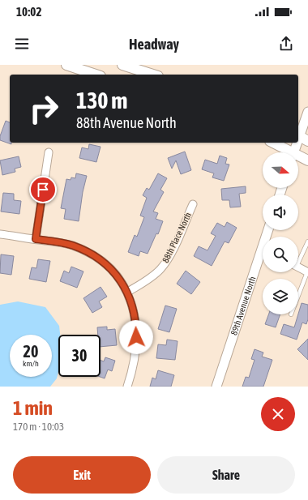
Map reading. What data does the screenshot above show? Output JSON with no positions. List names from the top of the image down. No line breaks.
{"streets":{"street":["88th Place North","89th Avenue North"]},"north":"right","page":{"status":"10:02","header":"Headway","turn":["130 m","88th Avenue North"],"speed":"20 km/h","limit":"30","heading":["1 min","170 m · 10:03"],"buttons":["Exit","Share"]}}
